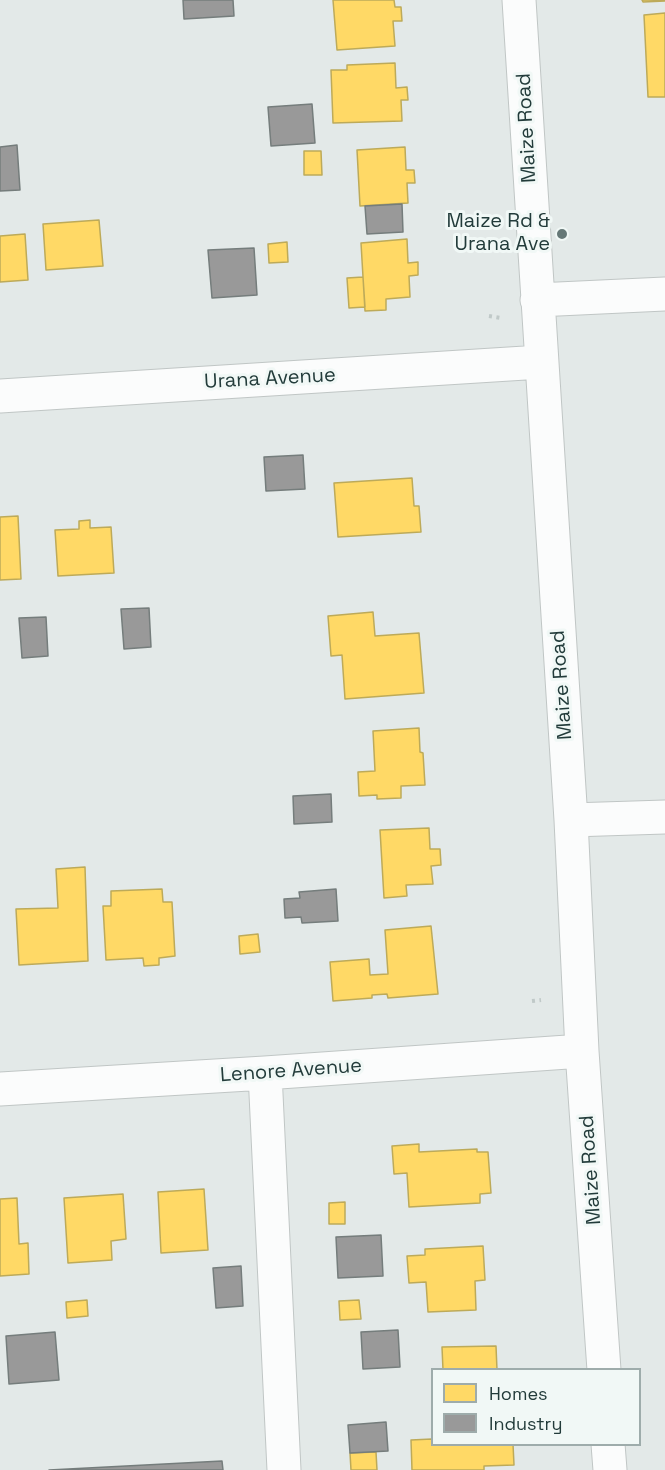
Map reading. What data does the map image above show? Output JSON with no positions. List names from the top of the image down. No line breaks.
{"streets":{"street":["Maize Road","Urana Avenue","Lenore Avenue"]},"crossings":[["Maize Road","Urana Avenue"],["Maize Road","Lenore Avenue"]],"places":["Maize Rd & Urana Ave"],"legend":["Homes","Industry"]}
